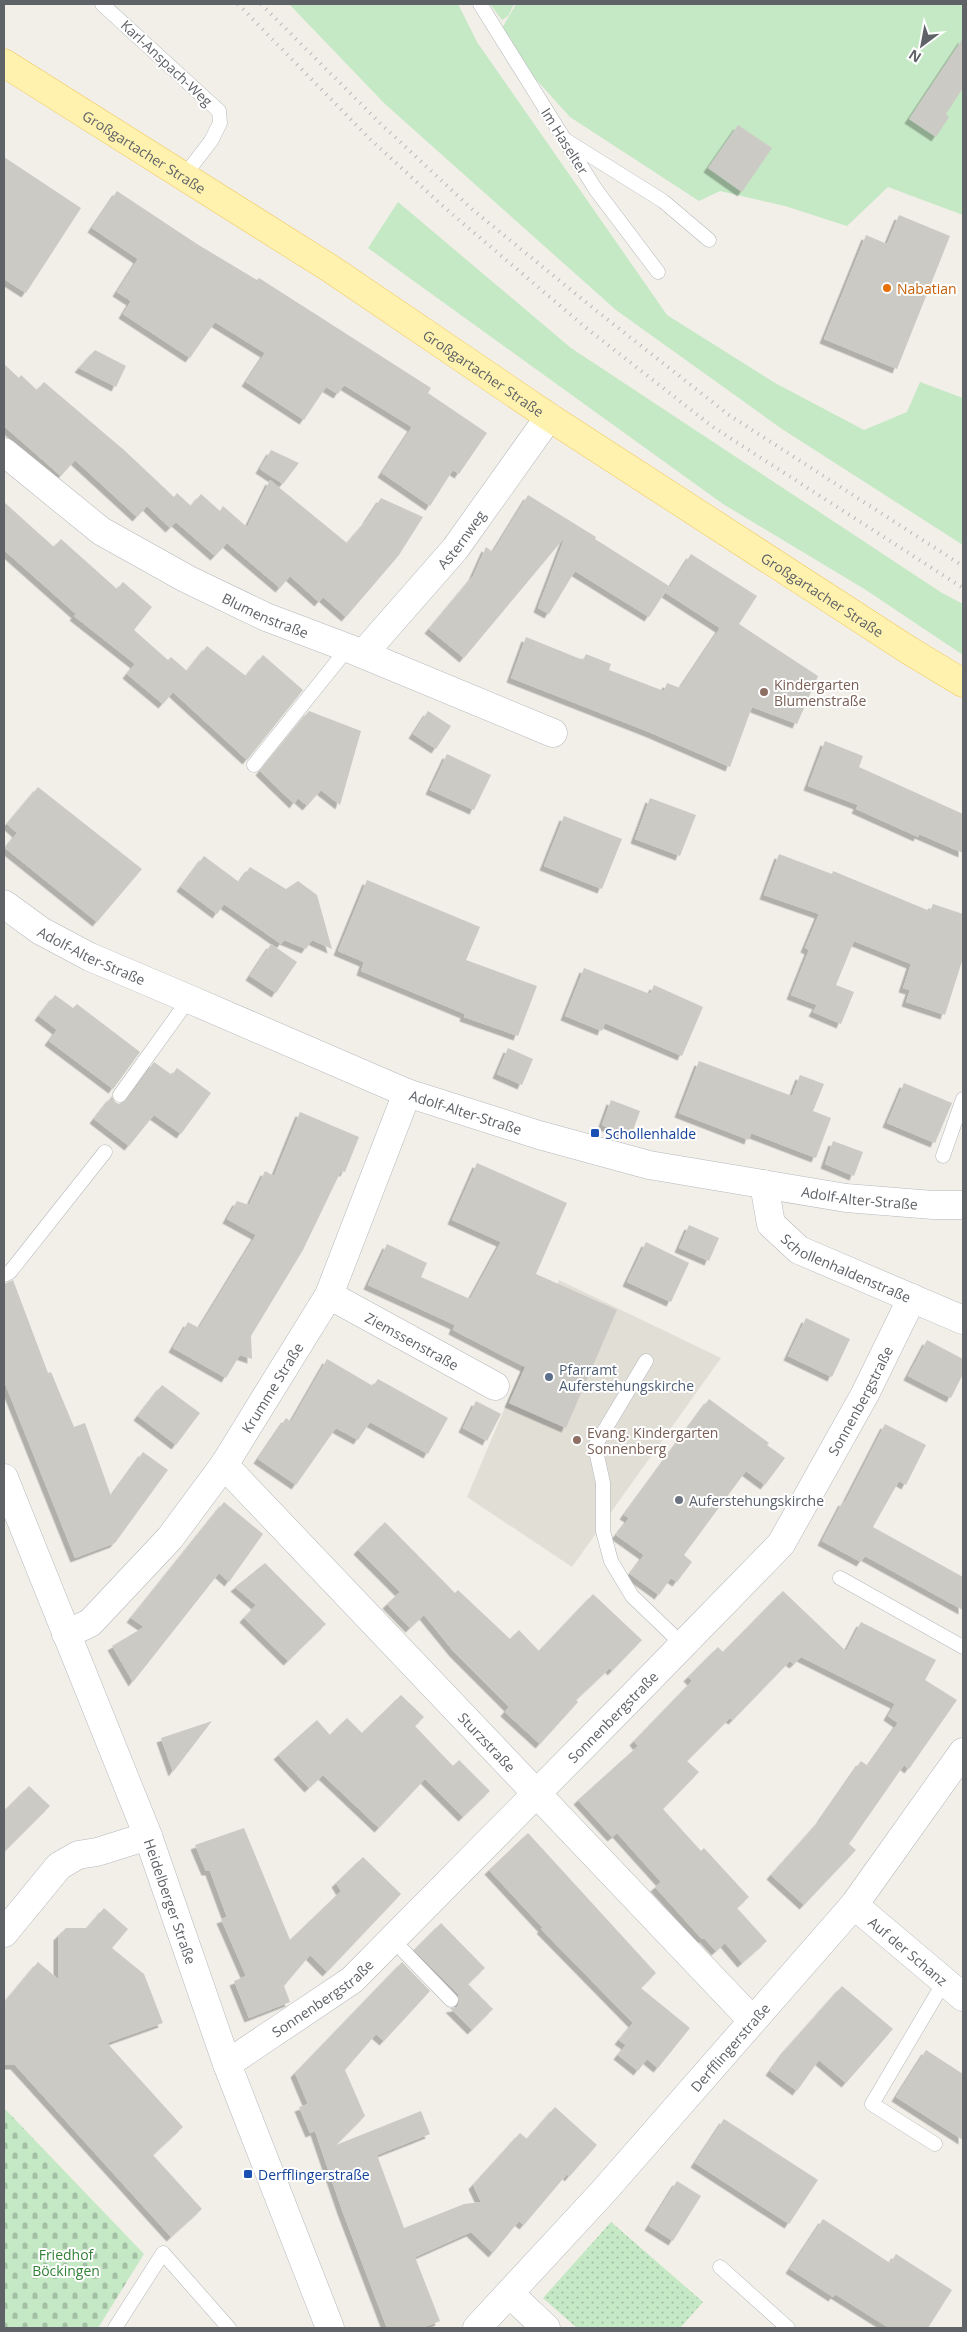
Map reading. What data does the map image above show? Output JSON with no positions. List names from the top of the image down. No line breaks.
{"streets":{"main road":["Großgartacher Straße"],"street":["Asternweg","Blumenstraße","Adolf-Alter-Straße","Schollenhaldenstraße","Ziemssenstraße","Krumme Straße","Sonnenbergstraße","Sturzstraße","Heidelberger Straße","Auf der Schanz","Derfflingerstraße"],"lane":["Karl-Anspach-Weg","Im Haselter"]},"crossings":[["Karl-Anspach-Weg","Großgartacher Straße"],["Großgartacher Straße","Asternweg"],["Asternweg","Blumenstraße"],["Adolf-Alter-Straße","Schollenhaldenstraße"],["Adolf-Alter-Straße","Krumme Straße"],["Schollenhaldenstraße","Sonnenbergstraße"],["Ziemssenstraße","Krumme Straße"],["Krumme Straße","Sturzstraße"],["Krumme Straße","Heidelberger Straße"],["Sonnenbergstraße","Sturzstraße"],["Sonnenbergstraße","Heidelberger Straße"],["Sturzstraße","Derfflingerstraße"],["Auf der Schanz","Derfflingerstraße"]],"parks":["Friedhof Böckingen"],"places":{"other":["Nabatian","Kindergarten Blumenstraße","Pfarramt Auferstehungskirche","Evang. Kindergarten Sonnenberg","Auferstehungskirche"],"transit":["Schollenhalde","Derfflingerstraße"]},"north":"bottom left"}
